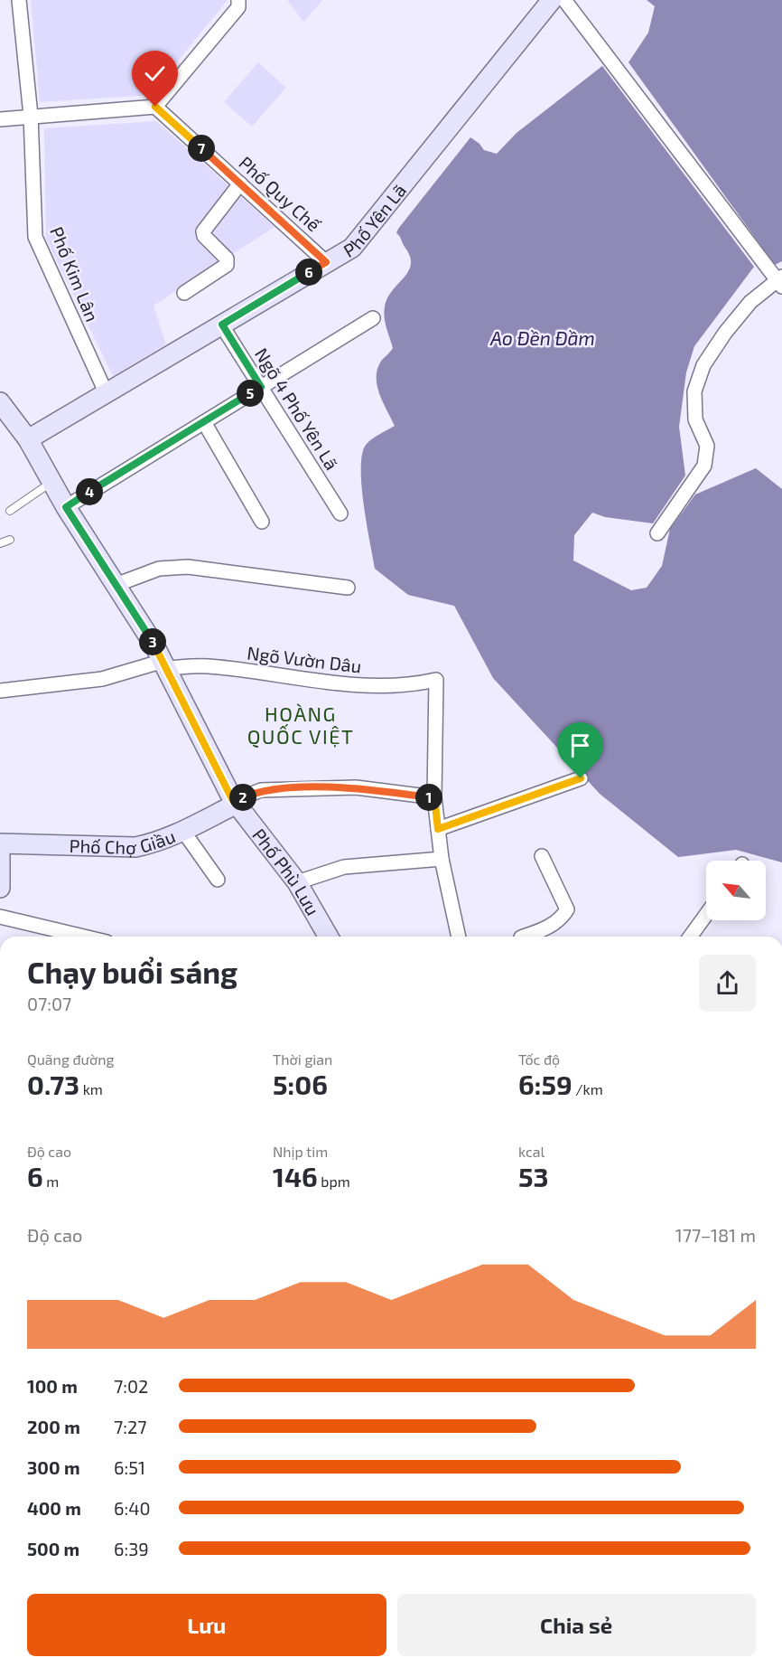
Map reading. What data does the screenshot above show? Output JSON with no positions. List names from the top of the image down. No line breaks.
{"streets":{"street":["Phố Quy Chế","Phố Yên Lã","Phố Kim Lân","Ngõ 4 Phố Yên Lã","Ngõ Vườn Dâu","Phố Chợ Giầu","Phố Phù Lưu"]},"crossings":[["Phố Quy Chế","Phố Yên Lã"],["Phố Yên Lã","Phố Kim Lân"],["Phố Yên Lã","Ngõ 4 Phố Yên Lã"],["Phố Yên Lã","Phố Phù Lưu"],["Ngõ Vườn Dâu","Phố Phù Lưu"],["Phố Chợ Giầu","Phố Phù Lưu"]],"districts":["HOÀNG QUỐC VIỆT"],"water":["Ao Đền Đầm"],"north":"top left","page":{"pins":["7","6","5","4","3","1","2"],"heading":["Chạy buổi sáng","07:07"],"stats":[["Quãng đường","0.73 km"],["Thời gian","5:06"],["Tốc độ","6:59 /km"],["Độ cao","6 m"],["Nhịp tim","146 bpm"],["kcal","53"]],"chart":["Độ cao","177–181 m"],"list":[{"name":"100 m","note":"7:02"},{"name":"200 m","note":"7:27"},{"name":"300 m","note":"6:51"},{"name":"400 m","note":"6:40"},{"name":"500 m","note":"6:39"}],"buttons":["Lưu","Chia sẻ"]}}
